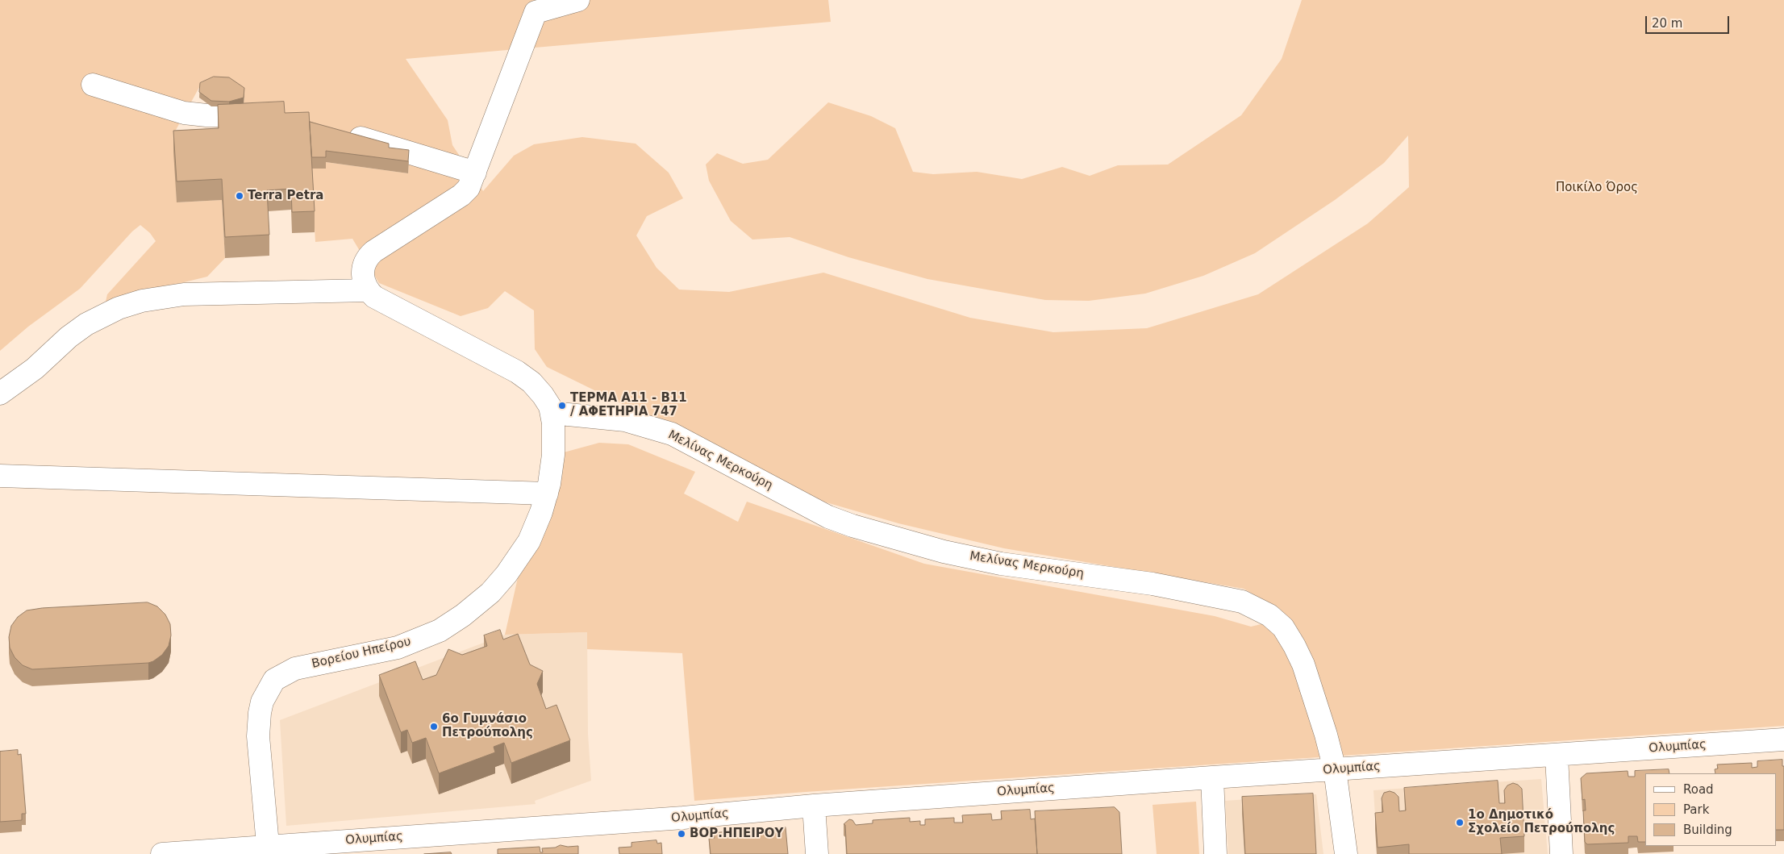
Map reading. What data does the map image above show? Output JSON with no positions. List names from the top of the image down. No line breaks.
{"streets":{"street":["Μελίνας Μερκούρη","Βορείου Ηπείρου","Ολυμπίας"]},"crossings":[["Μελίνας Μερκούρη","Βορείου Ηπείρου"],["Μελίνας Μερκούρη","Ολυμπίας"],["Βορείου Ηπείρου","Ολυμπίας"]],"parks":["Ποικίλο Όρος"],"places":["Terra Petra","ΤΕΡΜΑ Α11 - Β11 / ΑΦΕΤΗΡΙΑ 747","6ο Γυμνάσιο Πετρούπολης","1ο Δημοτικό Σχολείο Πετρούπολης","ΒΟΡ.ΗΠΕΙΡΟΥ"],"legend":["Road","Park","Building"],"scale_bar":"20 m"}
